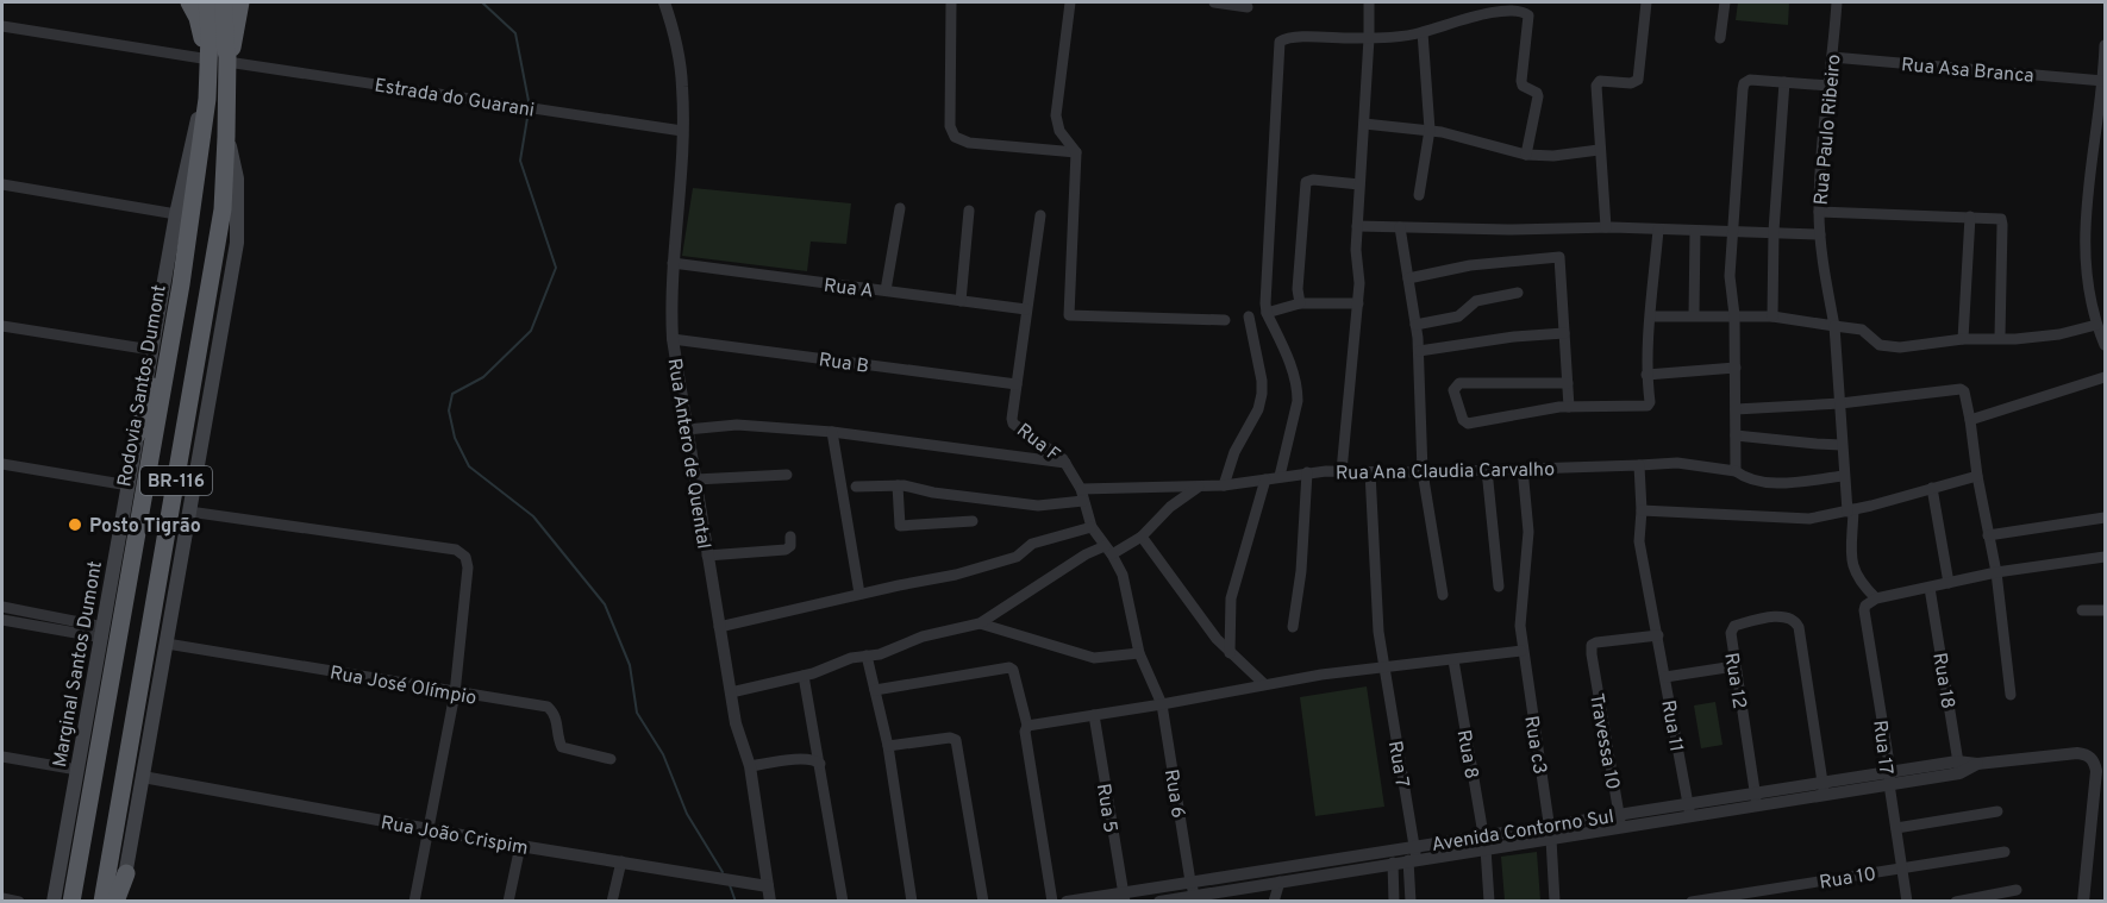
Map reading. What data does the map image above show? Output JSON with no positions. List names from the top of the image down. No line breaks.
{"streets":{"highway":["Rodovia Santos Dumont","BR-116"],"main road":["Marginal Santos Dumont"],"street":["Rua Asa Branca","Estrada do Guarani","Rua Paulo Ribeiro","Rua A","Rua B","Rua F","Rua Antero de Quental","Rua Ana Claudia Carvalho","Rua 12","Rua 18","Rua José Olímpio","Rua 11","Travessa 10","Rua c3","Rua 17","Rua 8","Rua 7","Rua 6","Rua 5","Avenida Contorno Sul","Rua João Crispim","Rua 10"]},"crossings":[["Rua Asa Branca","Rua Paulo Ribeiro"],["Estrada do Guarani","Rodovia Santos Dumont"],["Estrada do Guarani","Rua Antero de Quental"],["Rua Paulo Ribeiro","Rua Ana Claudia Carvalho"],["Rua Paulo Ribeiro","Rua 17"],["Rua A","Rua F"],["Rua A","Rua Antero de Quental"],["Rua B","Rua F"],["Rua B","Rua Antero de Quental"],["Rodovia Santos Dumont","BR-116"],["Rodovia Santos Dumont","Marginal Santos Dumont"],["Rua F","Rua Ana Claudia Carvalho"],["Rua F","Rua 6"],["Rua Antero de Quental","Rua João Crispim"],["Rua Ana Claudia Carvalho","Rua c3"],["Rua Ana Claudia Carvalho","Rua 7"],["BR-116","Rua José Olímpio"],["BR-116","Rua João Crispim"],["Rua 12","Avenida Contorno Sul"],["Rua 18","Avenida Contorno Sul"],["Rua 11","Travessa 10"],["Rua 11","Avenida Contorno Sul"],["Travessa 10","Avenida Contorno Sul"],["Rua c3","Avenida Contorno Sul"],["Rua 17","Avenida Contorno Sul"],["Rua 17","Rua 10"],["Rua 8","Avenida Contorno Sul"],["Rua 7","Avenida Contorno Sul"],["Rua 6","Avenida Contorno Sul"],["Rua 5","Avenida Contorno Sul"]],"places":["Posto Tigrão"]}
